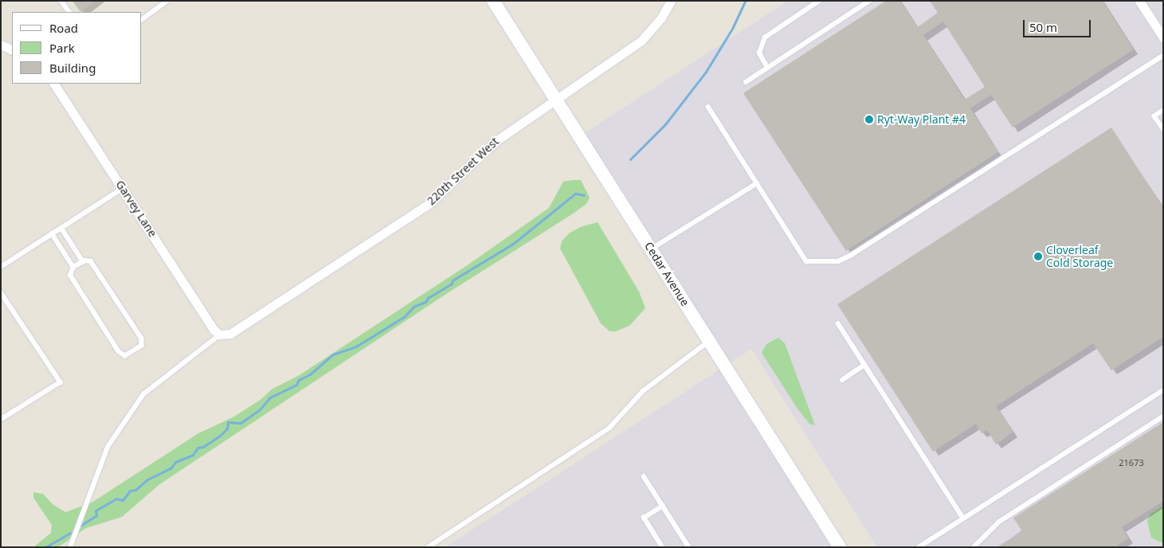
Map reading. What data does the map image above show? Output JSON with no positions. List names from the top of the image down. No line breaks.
{"streets":{"main road":["Cedar Avenue"],"street":["220th Street West","Garvey Lane"]},"crossings":[["220th Street West","Garvey Lane"],["220th Street West","Cedar Avenue"]],"places":["Ryt-Way Plant #4","Cloverleaf Cold Storage"],"house_numbers":["21673"],"legend":["Road","Park","Building"],"scale_bar":"50 m"}
